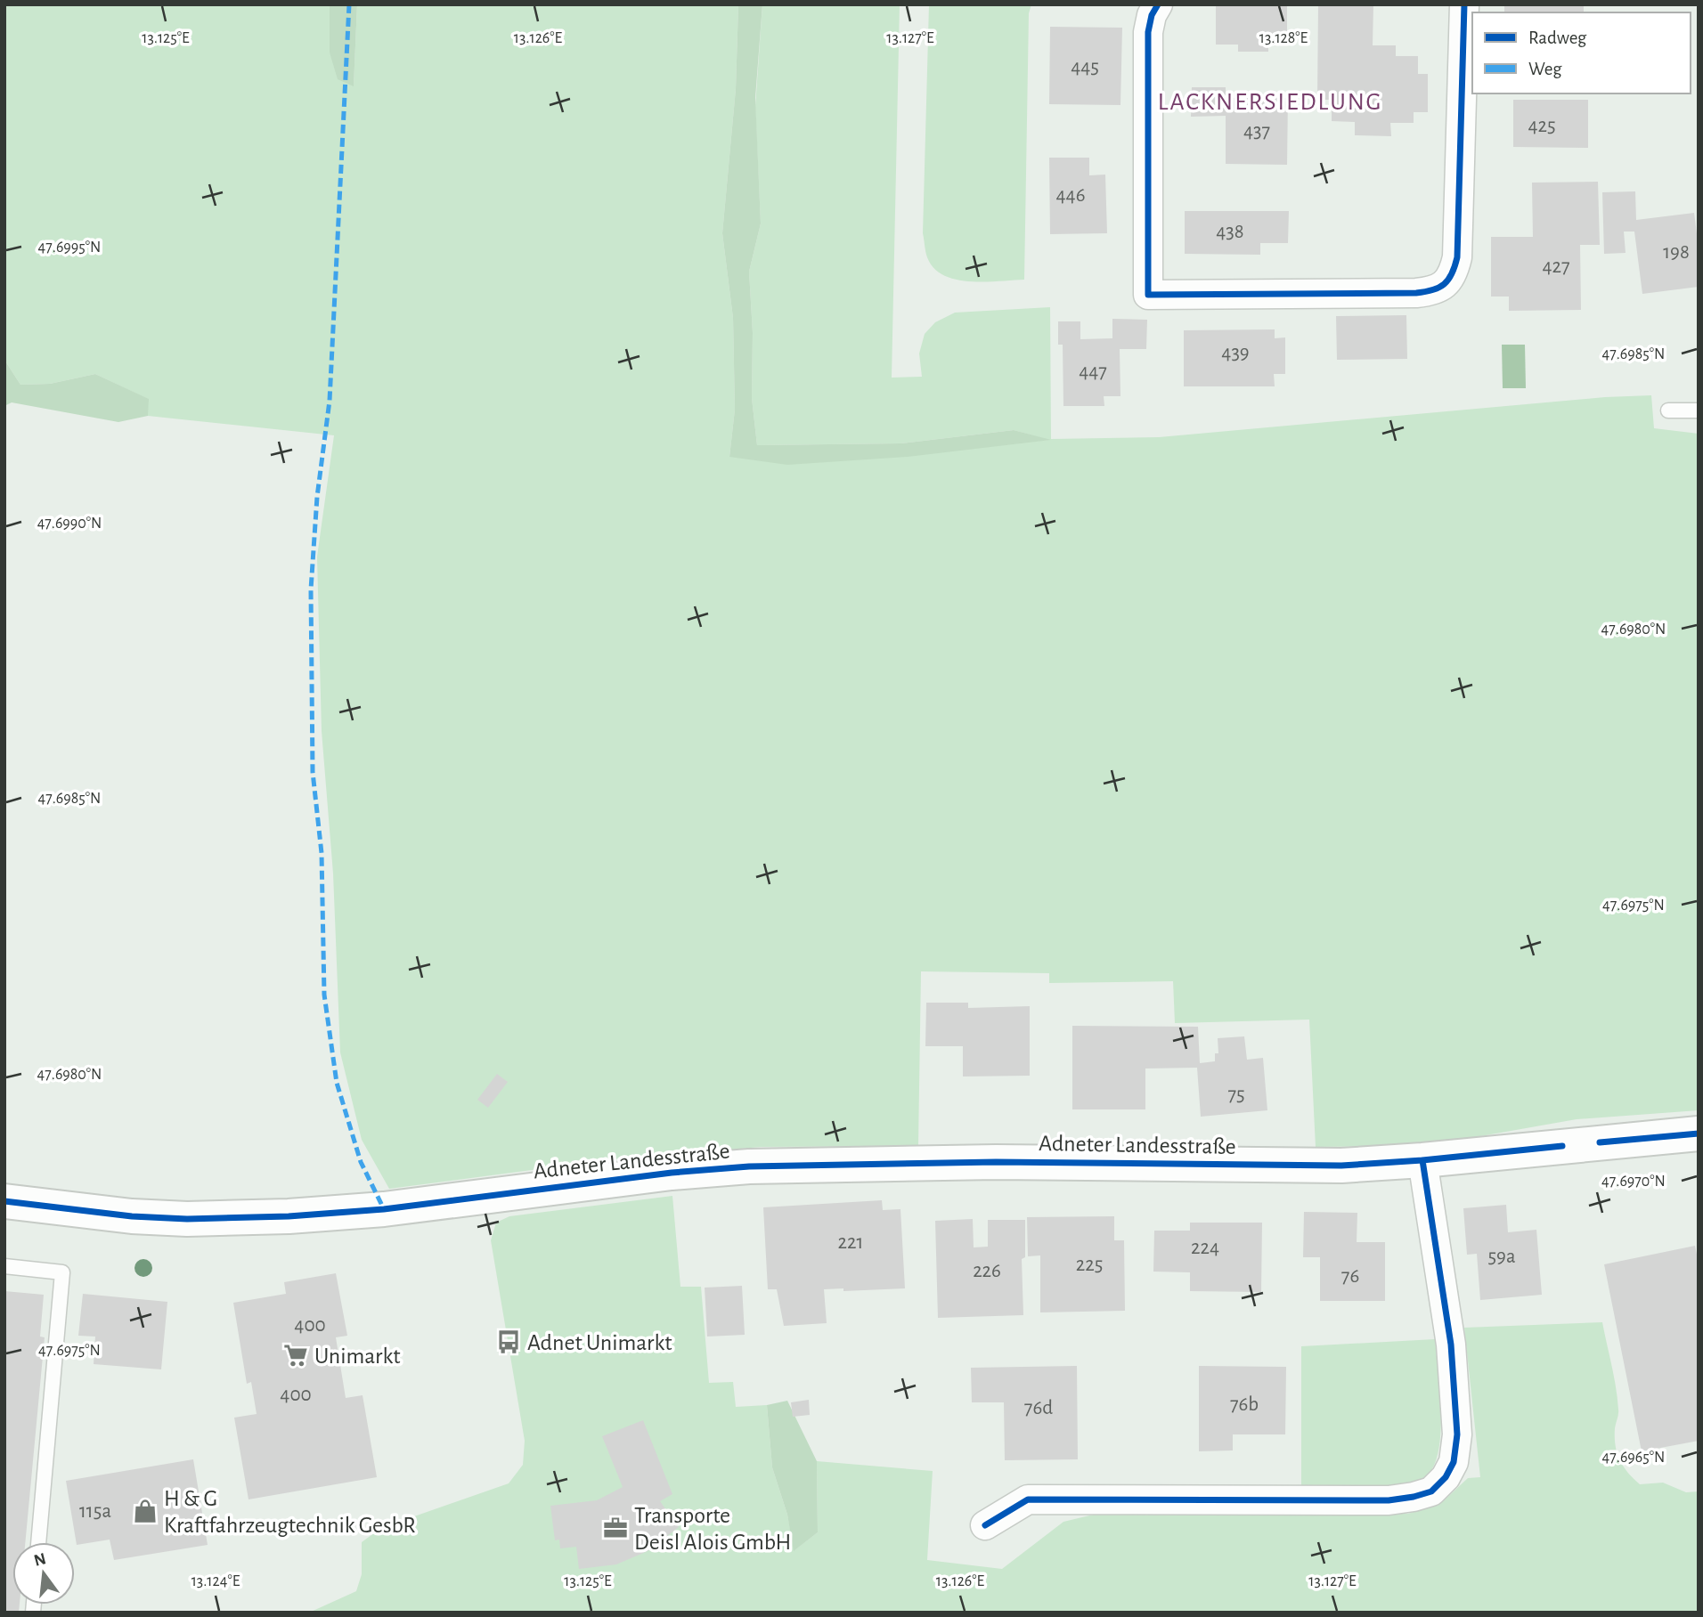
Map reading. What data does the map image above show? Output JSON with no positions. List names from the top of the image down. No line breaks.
{"streets":{"street":["Adneter Landesstraße"]},"districts":["LACKNERSIEDLUNG"],"places":{"bus stop":["Adnet Unimarkt"],"supermarket":["Unimarkt"],"shop":["H & G Kraftfahrzeugtechnik GesbR"],"office":["Transporte Deisl Alois GmbH"]},"house_numbers":["445","425","437","446","438","198","427","439","447","75","221","224","59a","225","226","76","400","400","76b","76d","115a"],"legend":["Radweg","Weg"],"north":"top","coordinates":["13.128°E","13.125°E","13.126°E","13.127°E","47.6995°N","47.6985°N","47.6990°N","47.6980°N","47.6975°N","47.6970°N","47.6965°N","13.124°E"]}
